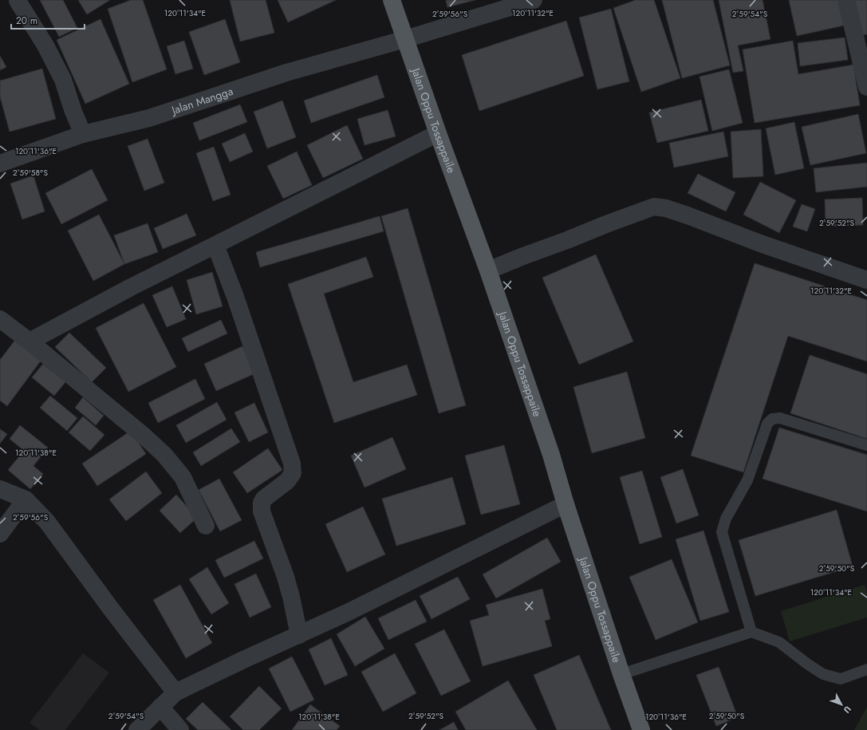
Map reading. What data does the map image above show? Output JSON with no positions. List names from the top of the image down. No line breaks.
{"streets":{"main road":["Jalan Oppu Tossappaile"],"street":["Jalan Mangga"]},"crossings":[["Jalan Mangga","Jalan Oppu Tossappaile"]],"scale_bar":"20 m","north":"bottom right","coordinates":["120°11'34\"E","120°11'32\"E","2°59'56\"S","2°59'54\"S","120°11'36\"E","2°59'58\"S","2°59'52\"S","120°11'38\"E","2°59'50\"S"]}
